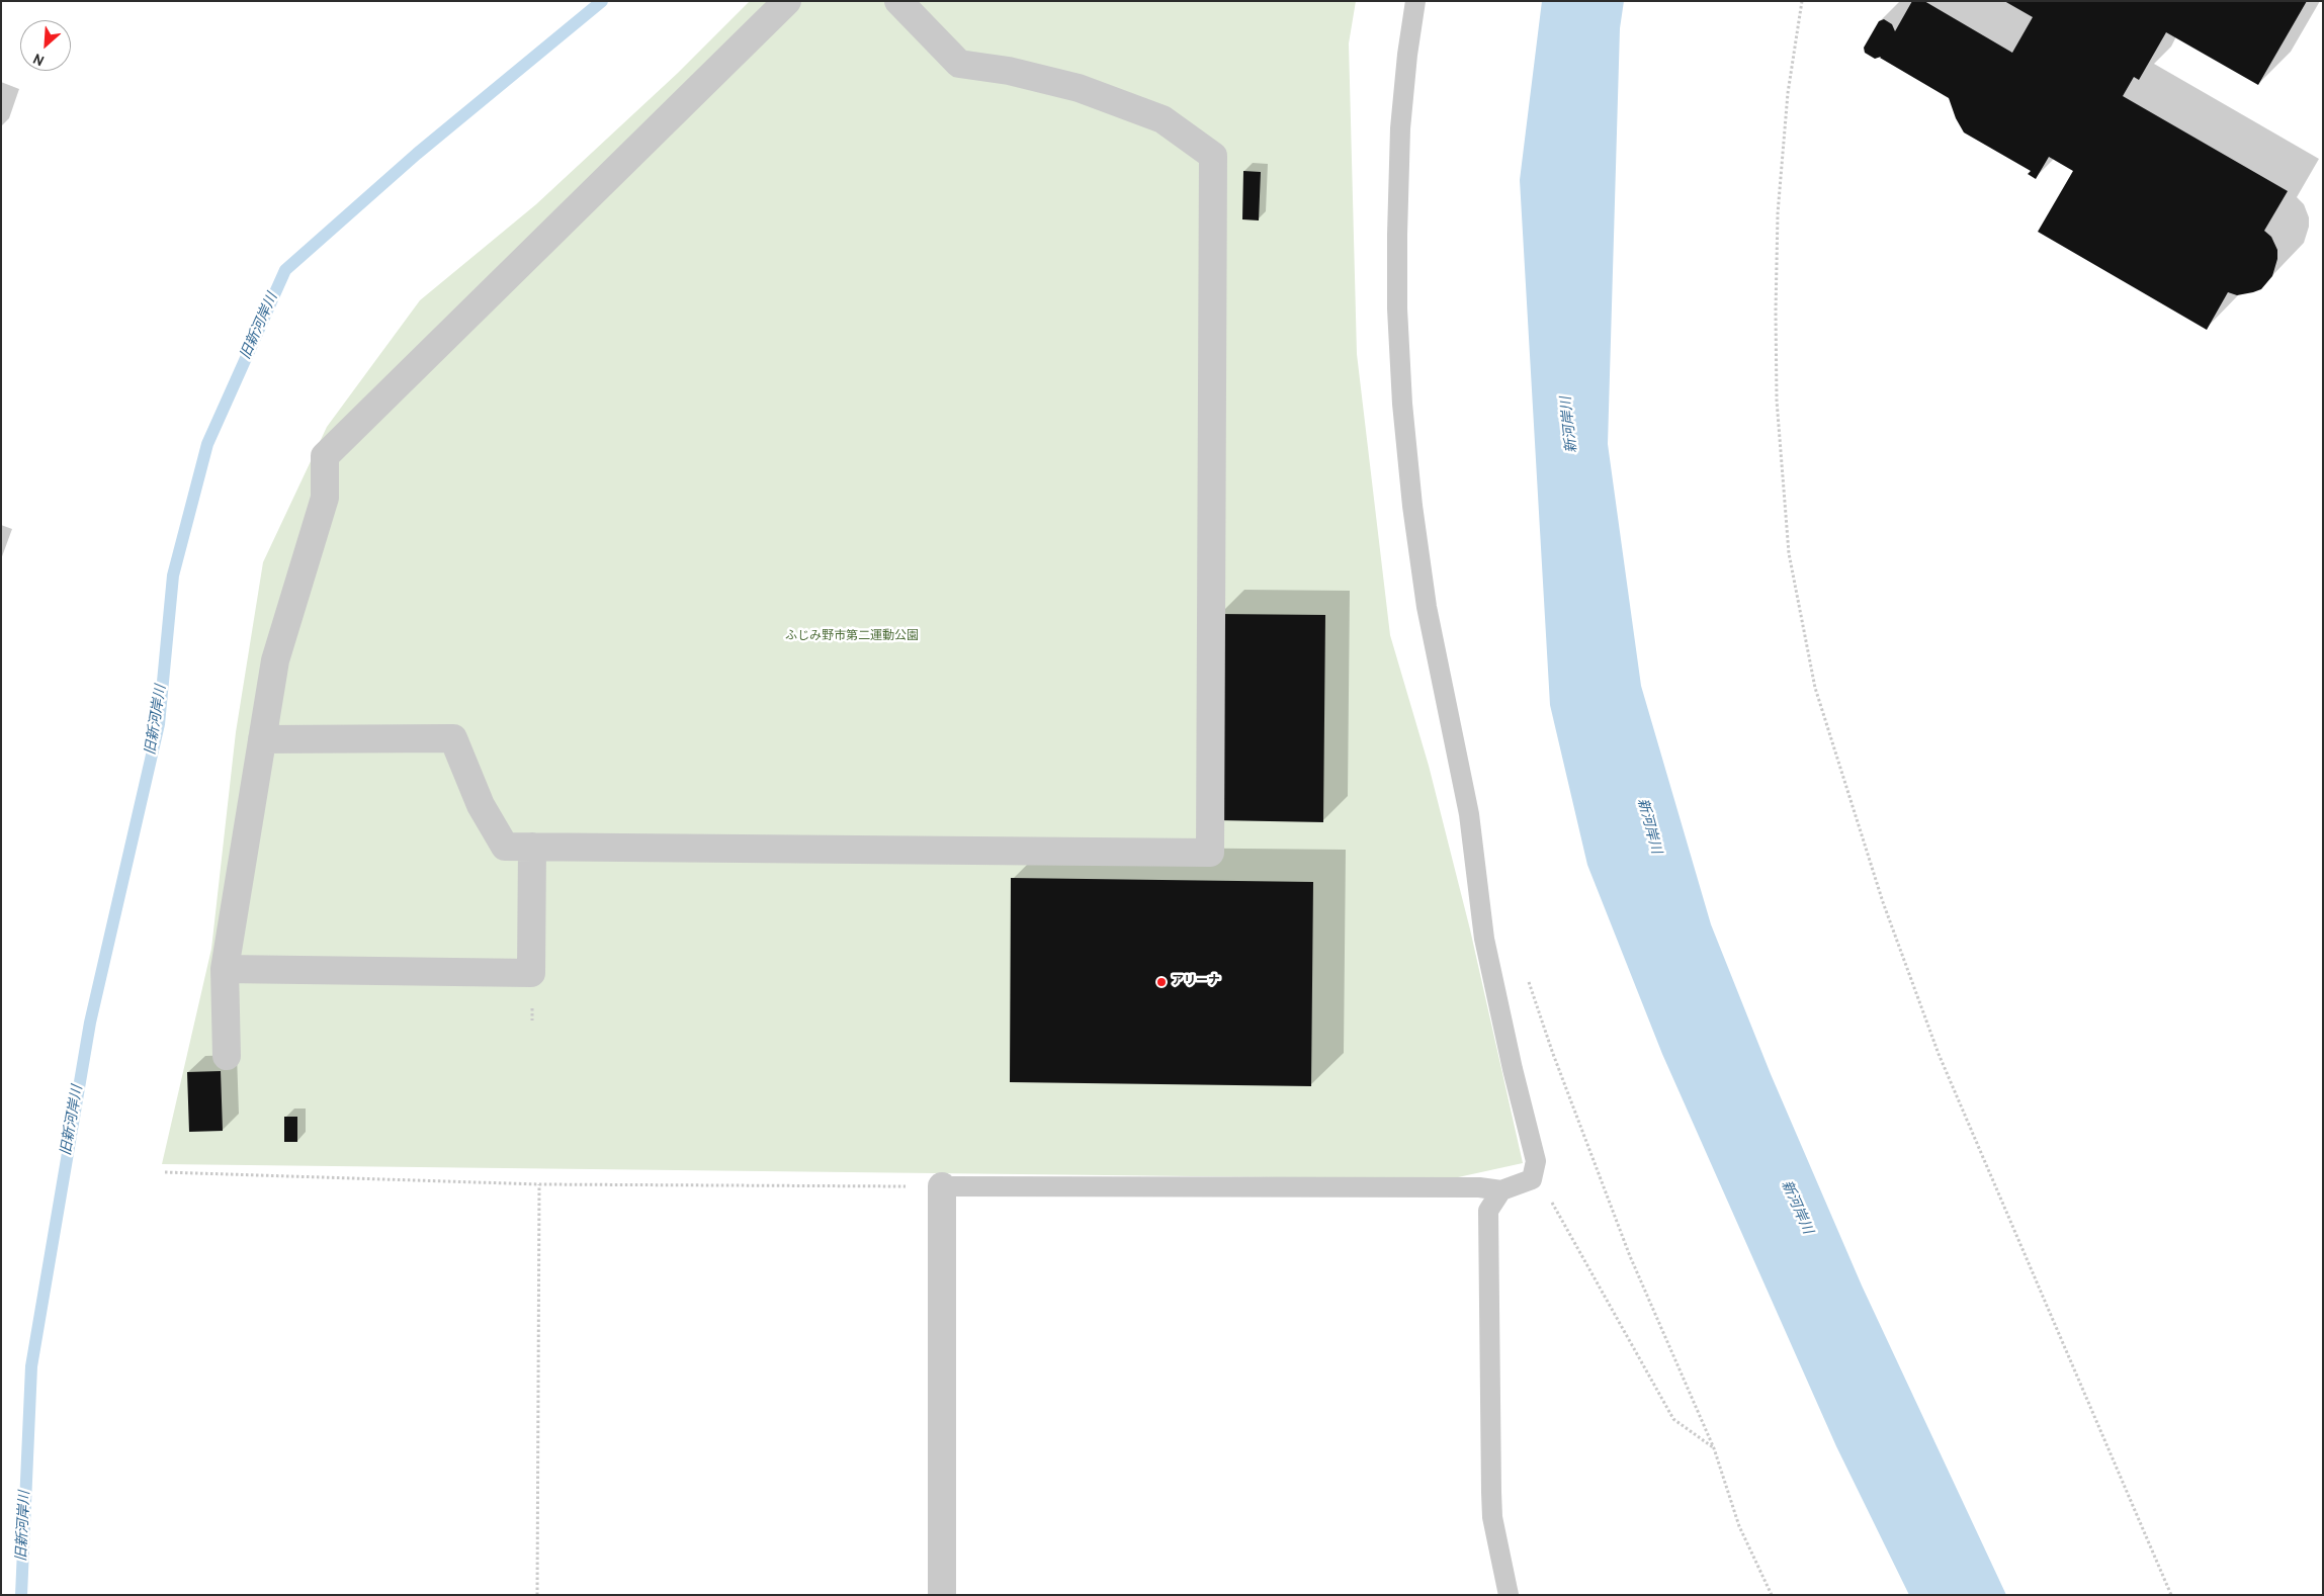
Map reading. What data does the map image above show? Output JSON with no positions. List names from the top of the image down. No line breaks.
{"water":["旧新河岸川","新河岸川"],"parks":["ふじみ野市第二運動公園"],"places":["アリーナ"],"north":"bottom left"}
